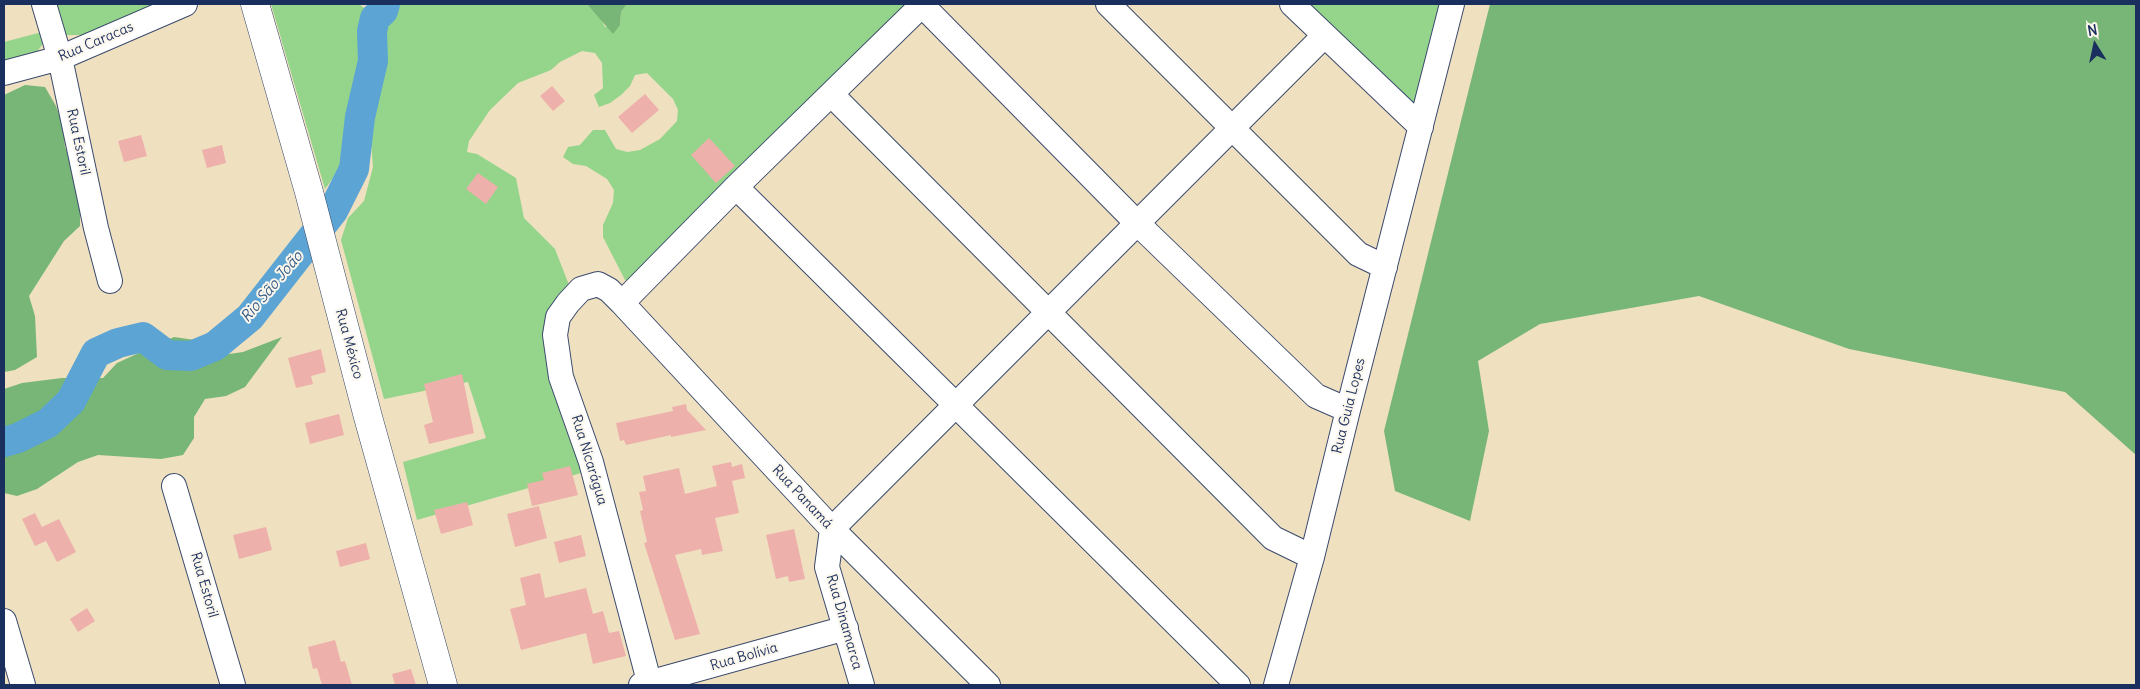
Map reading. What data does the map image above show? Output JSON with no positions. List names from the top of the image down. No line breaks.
{"streets":{"main road":["Rua México"],"street":["Rua Caracas","Rua Estoril","Rua Guia Lopes","Rua Nicarágua","Rua Panamá","Rua Dinamarca","Rua Bolívia"]},"crossings":[["Rua Caracas","Rua Estoril"],["Rua Nicarágua","Rua Panamá"],["Rua Nicarágua","Rua Bolívia"],["Rua Panamá","Rua Dinamarca"],["Rua Dinamarca","Rua Bolívia"]],"water":["Rio São João"],"north":"top"}
